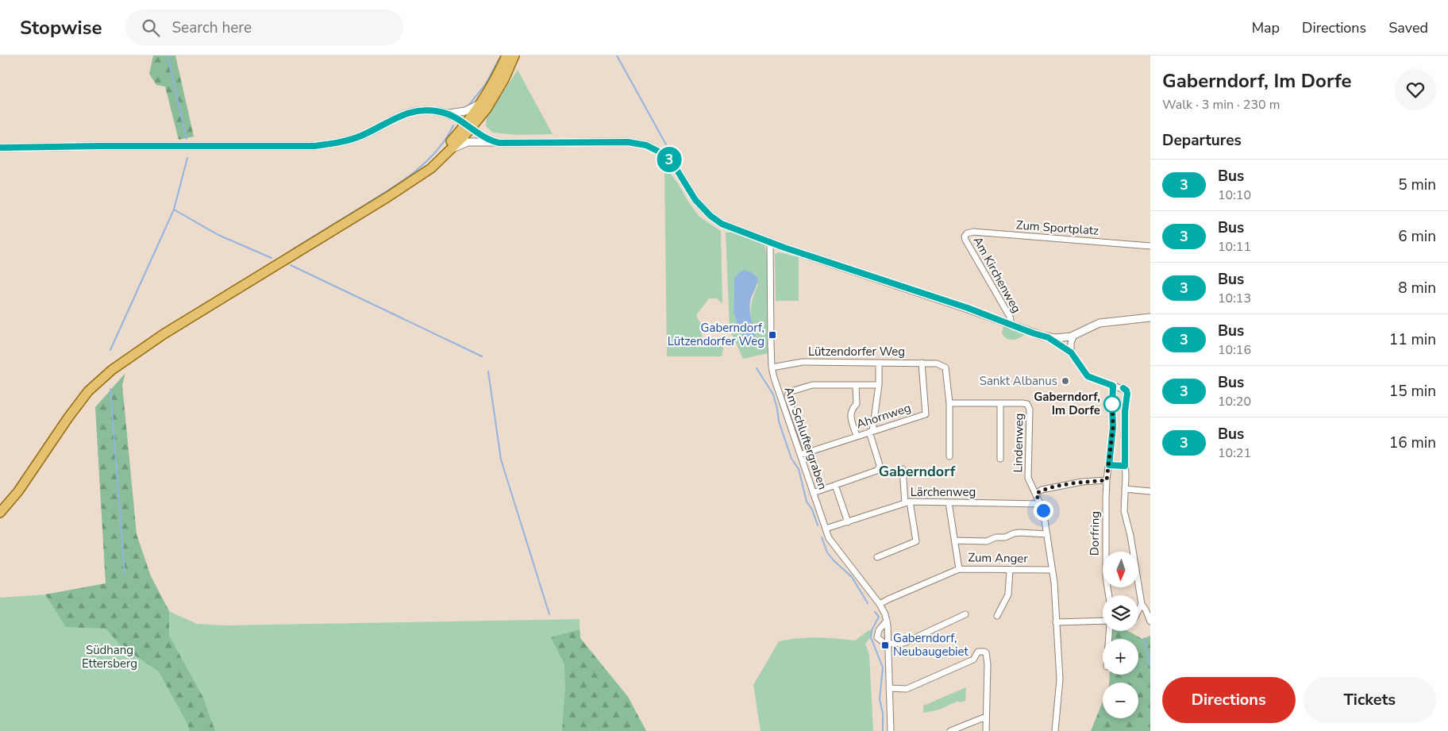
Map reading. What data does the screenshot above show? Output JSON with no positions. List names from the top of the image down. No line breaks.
{"streets":{"street":["Zum Sportplatz","Am Kirchenweg","Lützendorfer Weg","Ahornweg","Am Schluftergraben","Lindenweg","Lärchenweg","Dorfring","Zum Anger"]},"crossings":[["Zum Sportplatz","Am Kirchenweg"],["Lützendorfer Weg","Ahornweg"],["Lützendorfer Weg","Am Schluftergraben"],["Lützendorfer Weg","Lindenweg"],["Ahornweg","Am Schluftergraben"],["Am Schluftergraben","Lärchenweg"],["Am Schluftergraben","Zum Anger"],["Lindenweg","Lärchenweg"],["Lindenweg","Zum Anger"]],"districts":["Gaberndorf"],"parks":["Südhang Ettersberg"],"places":{"transit":["Gaberndorf, Lützendorfer Weg","Gaberndorf, Neubaugebiet"],"other":["Sankt Albanus","Gaberndorf, Im Dorfe"]},"lines":["bus line 3"],"north":"bottom","page":{"header":"Stopwise","search":"Search here","nav":["Map","Directions","Saved"],"on_map":"3","heading":[["Gaberndorf, Im Dorfe","Walk · 3 min · 230 m"],"Departures"],"list":[{"mark":"3","name":"Bus","note":"10:10","value":"5 min"},{"mark":"3","name":"Bus","note":"10:11","value":"6 min"},{"mark":"3","name":"Bus","note":"10:13","value":"8 min"},{"mark":"3","name":"Bus","note":"10:16","value":"11 min"},{"mark":"3","name":"Bus","note":"10:20","value":"15 min"},{"mark":"3","name":"Bus","note":"10:21","value":"16 min"}],"map_buttons":["+","−"],"buttons":["Directions","Tickets"]}}
